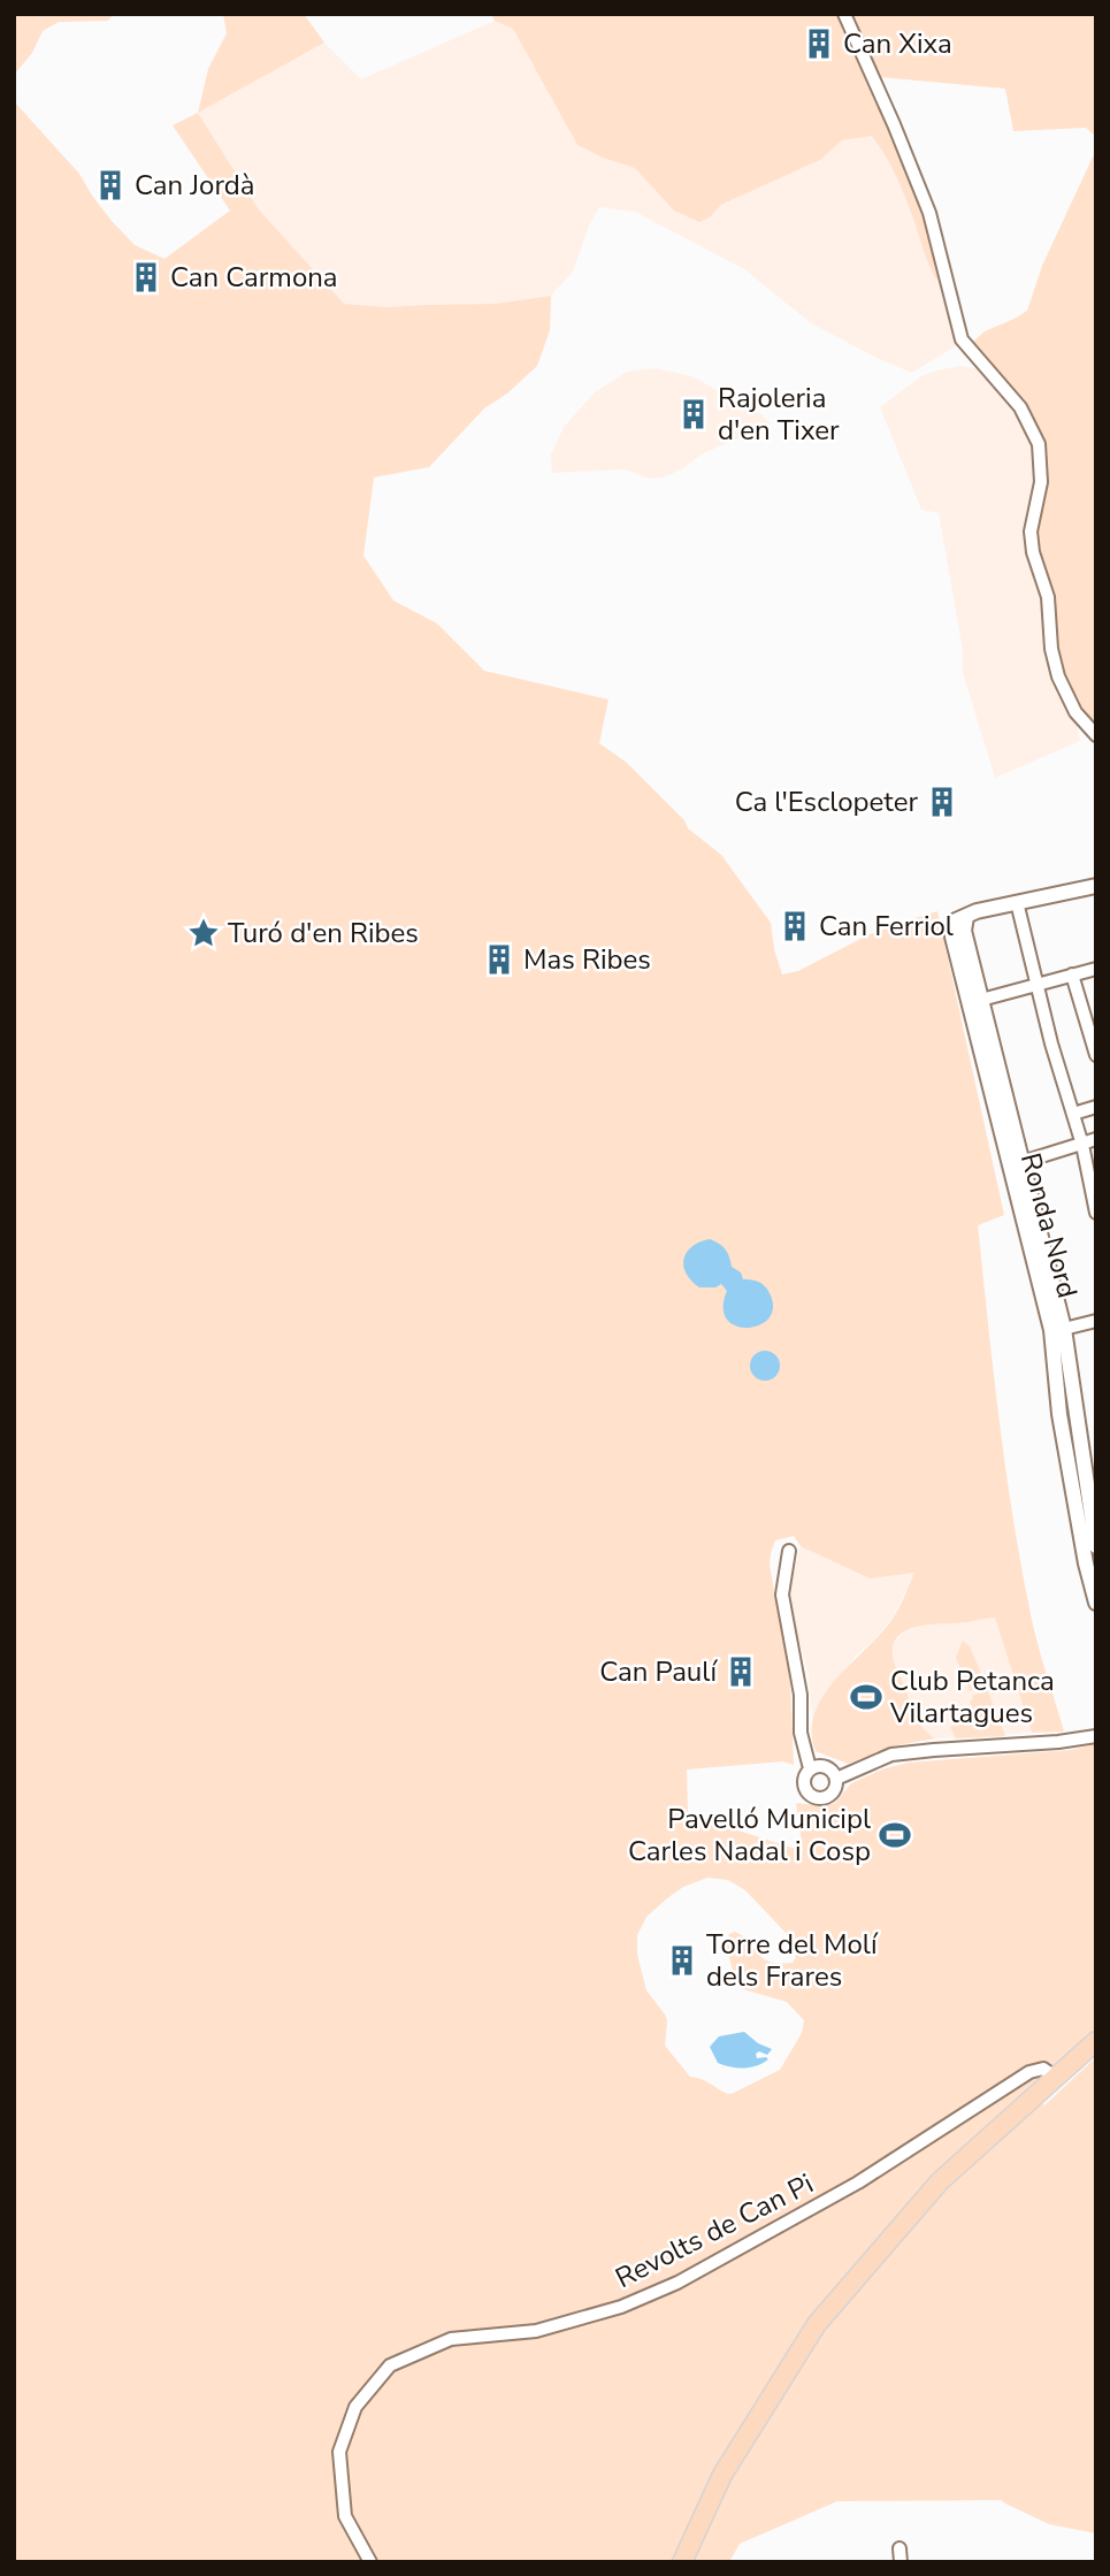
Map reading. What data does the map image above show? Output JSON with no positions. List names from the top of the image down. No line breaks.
{"streets":{"street":["Ronda Nord","Revolts de Can Pi"]},"places":{"building":["Can Xixa","Can Jordà","Can Carmona","Rajoleria d'en Tixer","Ca l'Esclopeter","Can Ferriol","Mas Ribes","Can Paulí","Torre del Molí dels Frares"],"place":["Turó d'en Ribes"],"sports":["Club Petanca Vilartagues","Pavelló Municipl Carles Nadal i Cosp"]}}
